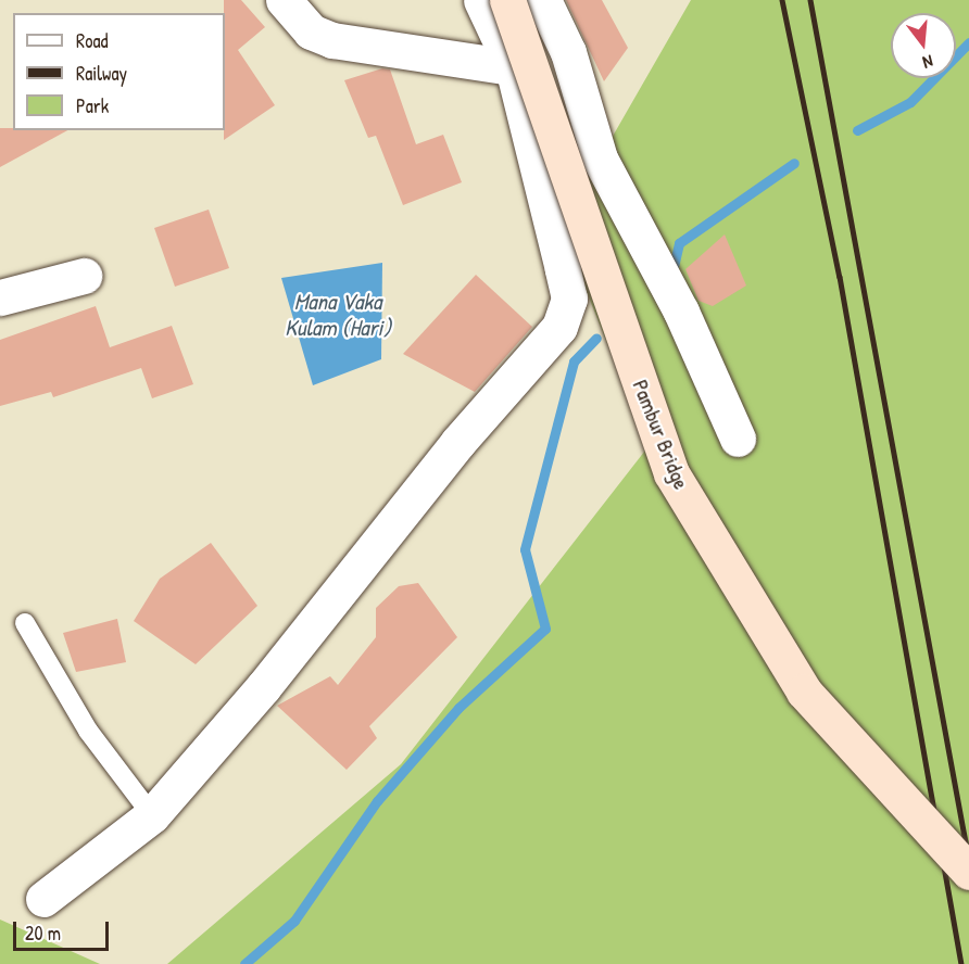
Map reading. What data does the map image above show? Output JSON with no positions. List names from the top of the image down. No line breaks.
{"streets":{"main road":["Pambur Bridge"]},"water":["Mana Vaka Kulam (Hari)"],"legend":["Road","Railway","Park"],"scale_bar":"20 m","north":"bottom"}
